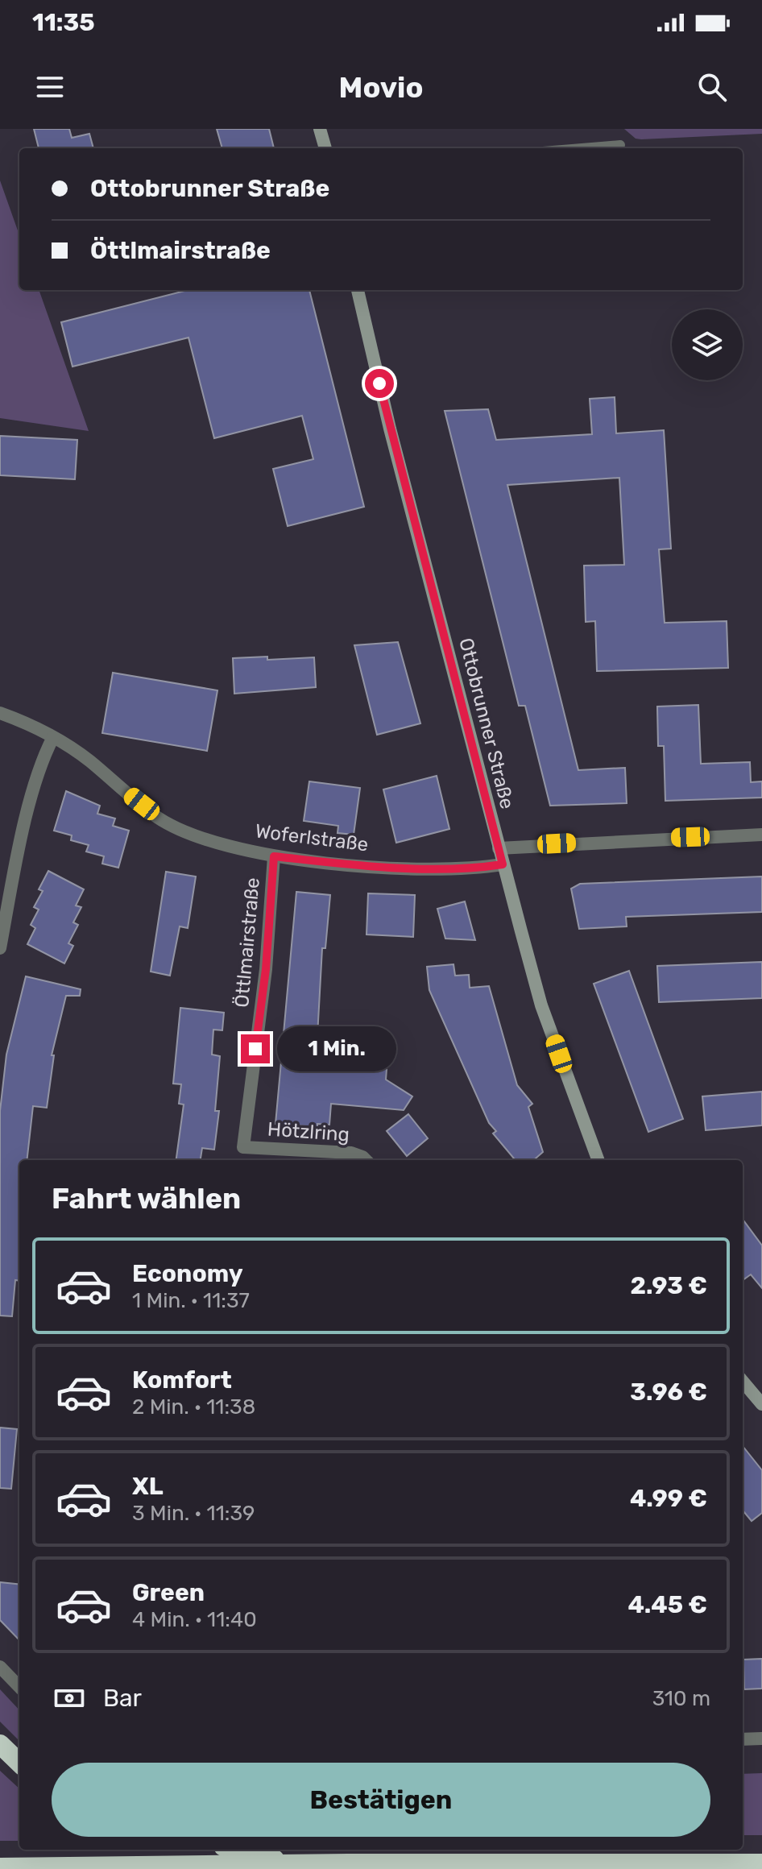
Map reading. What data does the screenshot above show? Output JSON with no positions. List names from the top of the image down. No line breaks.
{"streets":{"main road":["Ottobrunner Straße"],"street":["Woferlstraße","Öttlmairstraße","Hötzlring"]},"crossings":[["Ottobrunner Straße","Woferlstraße"],["Woferlstraße","Öttlmairstraße"],["Öttlmairstraße","Hötzlring"]],"page":{"status":"11:35","header":"Movio","banner":["Ottobrunner Straße","Öttlmairstraße"],"bubble":"1 Min.","heading":"Fahrt wählen","list":[{"name":"Economy","note":"1 Min. · 11:37","value":"2.93 €"},{"name":"Komfort","note":"2 Min. · 11:38","value":"3.96 €"},{"name":"XL","note":"3 Min. · 11:39","value":"4.99 €"},{"name":"Green","note":"4 Min. · 11:40","value":"4.45 €"}],"pay":["Bar","310 m"],"buttons":"Bestätigen"}}
